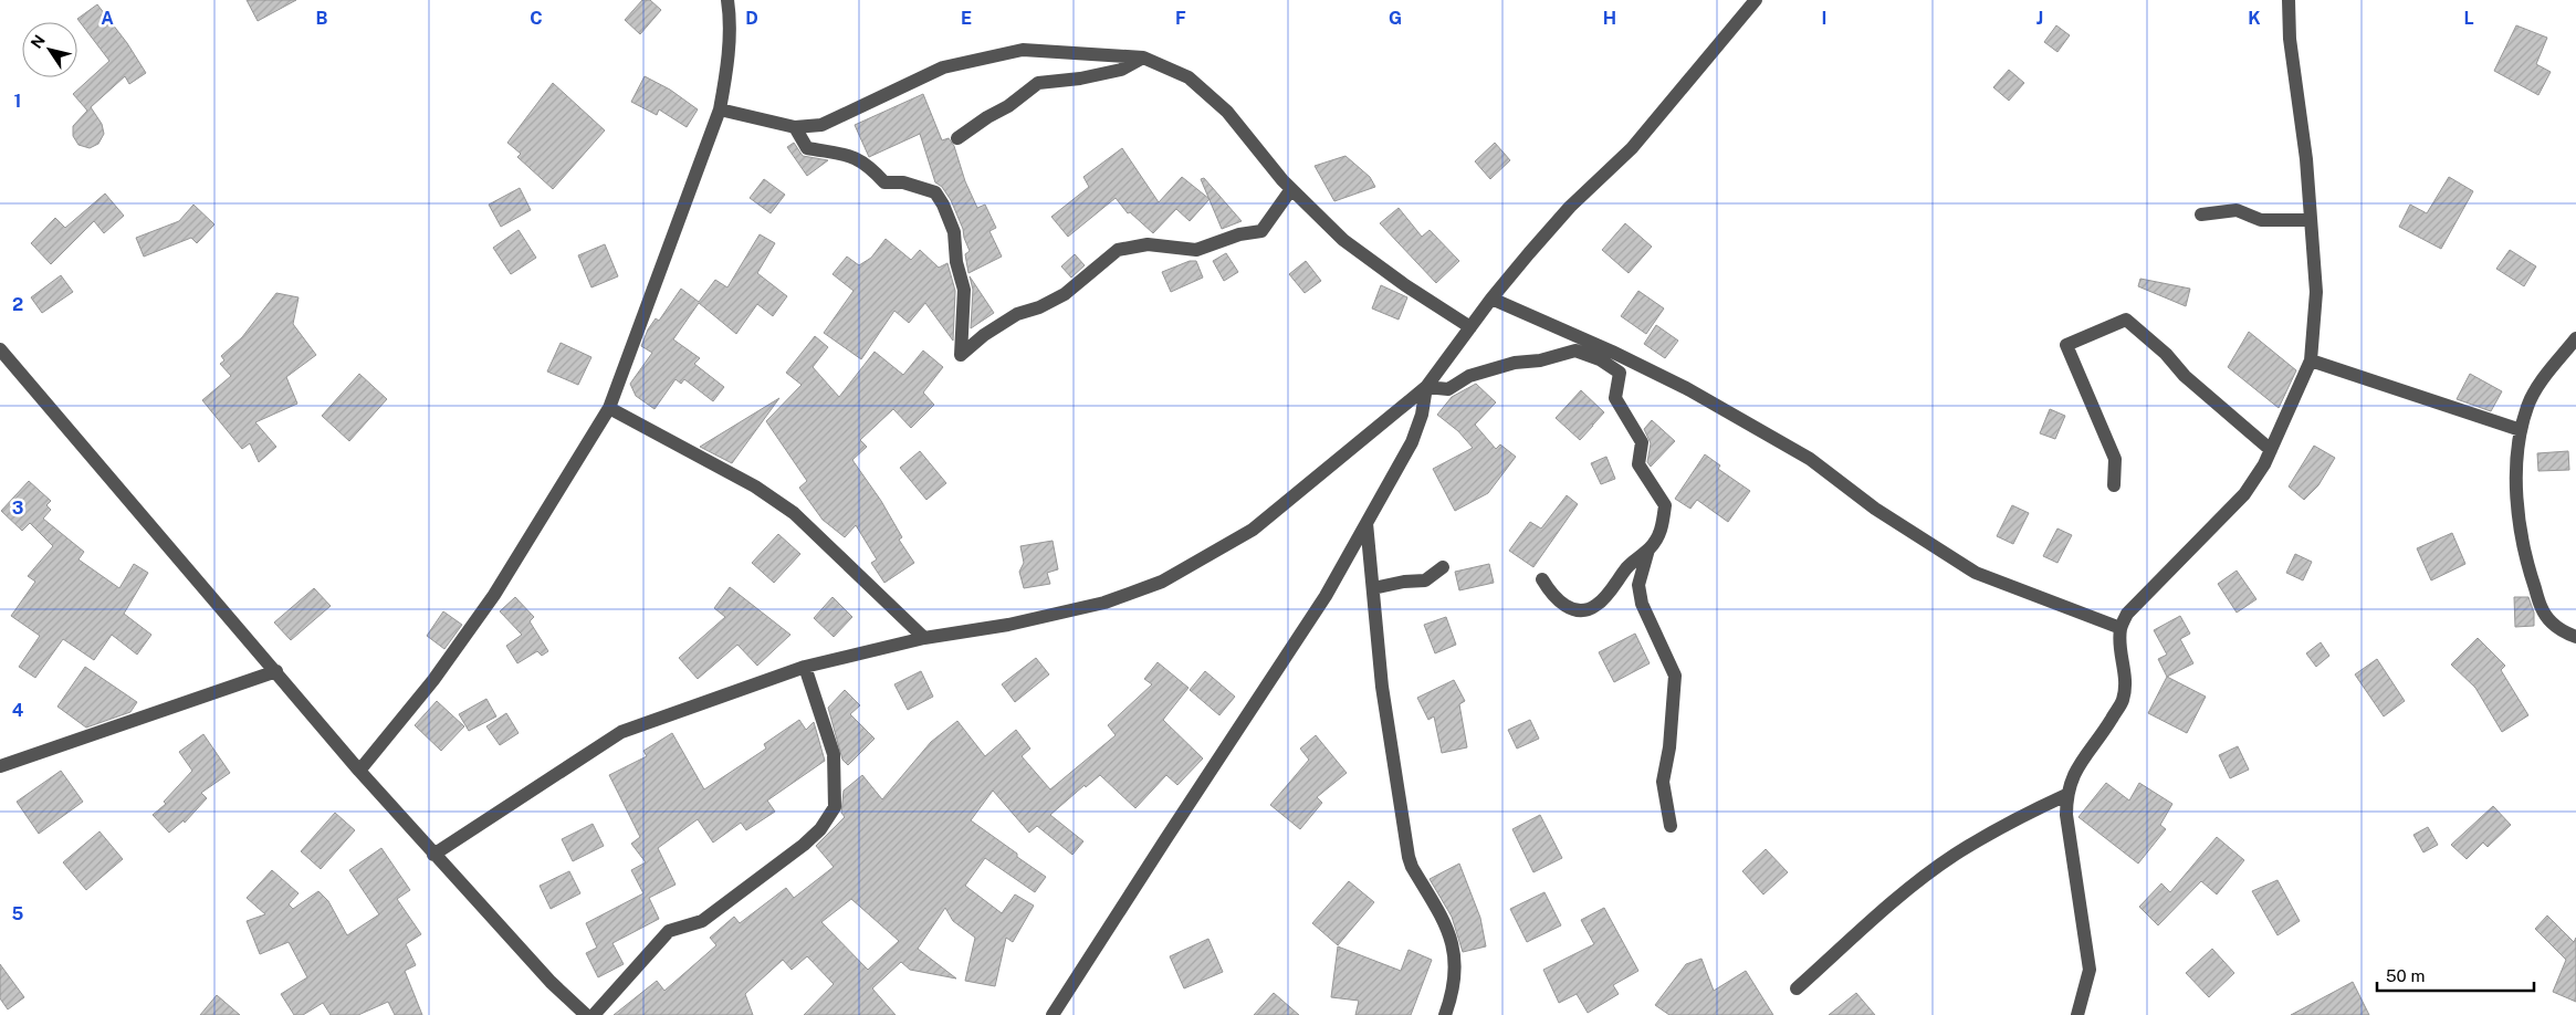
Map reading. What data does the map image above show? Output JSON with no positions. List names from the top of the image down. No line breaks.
{"scale_bar":"50 m","north":"top left","grid":{"columns":["A","B","C","D","E","F","G","H","I","J","K","L"],"rows":["1","2","3","4","5"]}}
